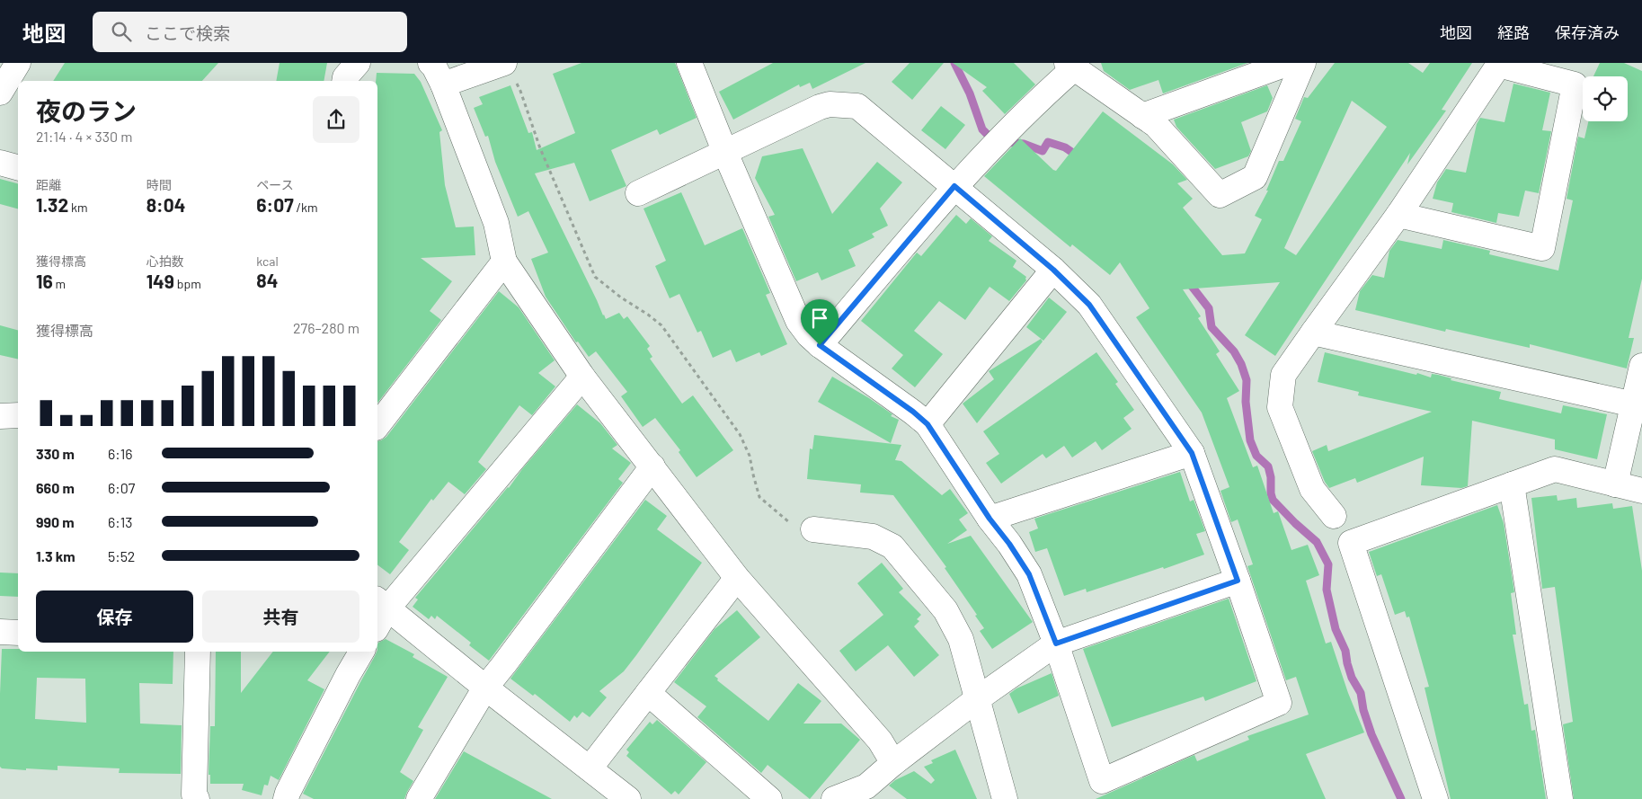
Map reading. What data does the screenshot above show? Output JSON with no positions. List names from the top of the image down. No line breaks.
{"page":{"header":"地図","search":"ここで検索","nav":["地図","経路","保存済み"],"heading":["夜のラン","21:14 · 4 × 330 m"],"stats":[["距離","1.32 km"],["時間","8:04"],["ペース","6:07 /km"],["獲得標高","16 m"],["心拍数","149 bpm"],["kcal","84"]],"chart":["獲得標高","276–280 m"],"list":[{"name":"330 m","note":"6:16"},{"name":"660 m","note":"6:07"},{"name":"990 m","note":"6:13"},{"name":"1.3 km","note":"5:52"}],"buttons":["保存","共有"]}}
